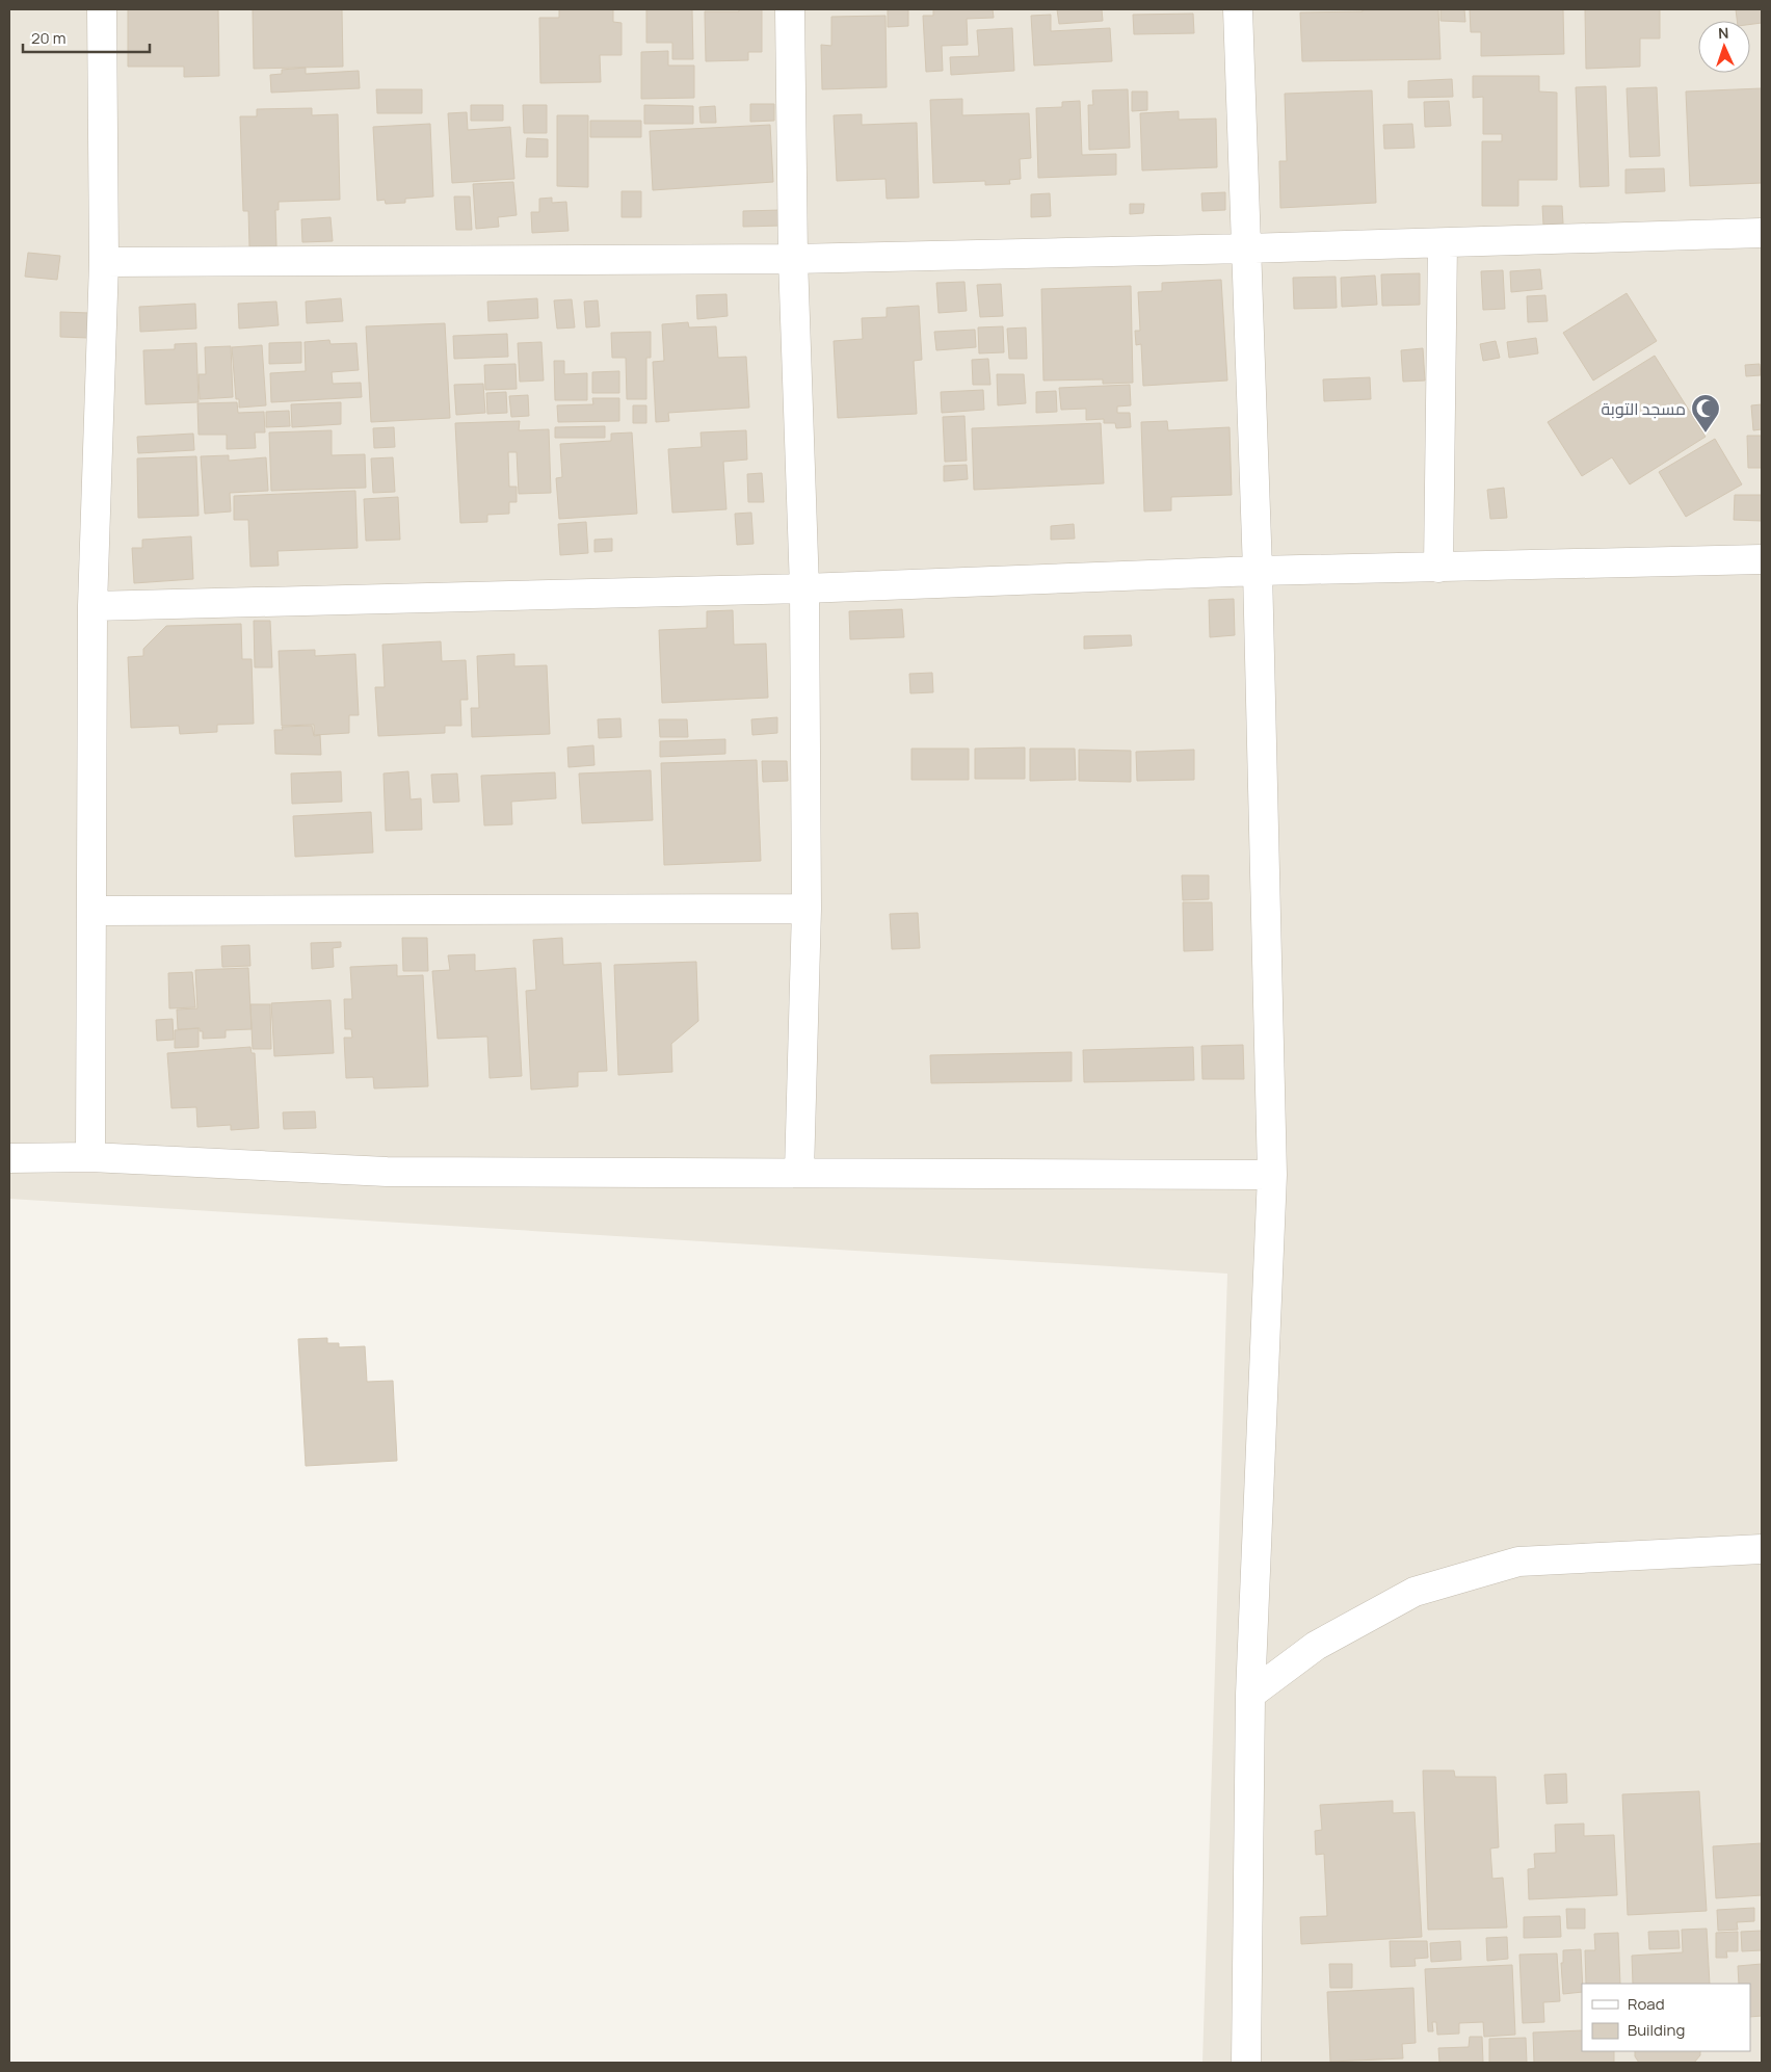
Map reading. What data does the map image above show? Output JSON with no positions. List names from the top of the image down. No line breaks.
{"places":{"mosque":["مسجد التوبة"]},"legend":["Road","Building"],"scale_bar":"20 m","north":"top"}
